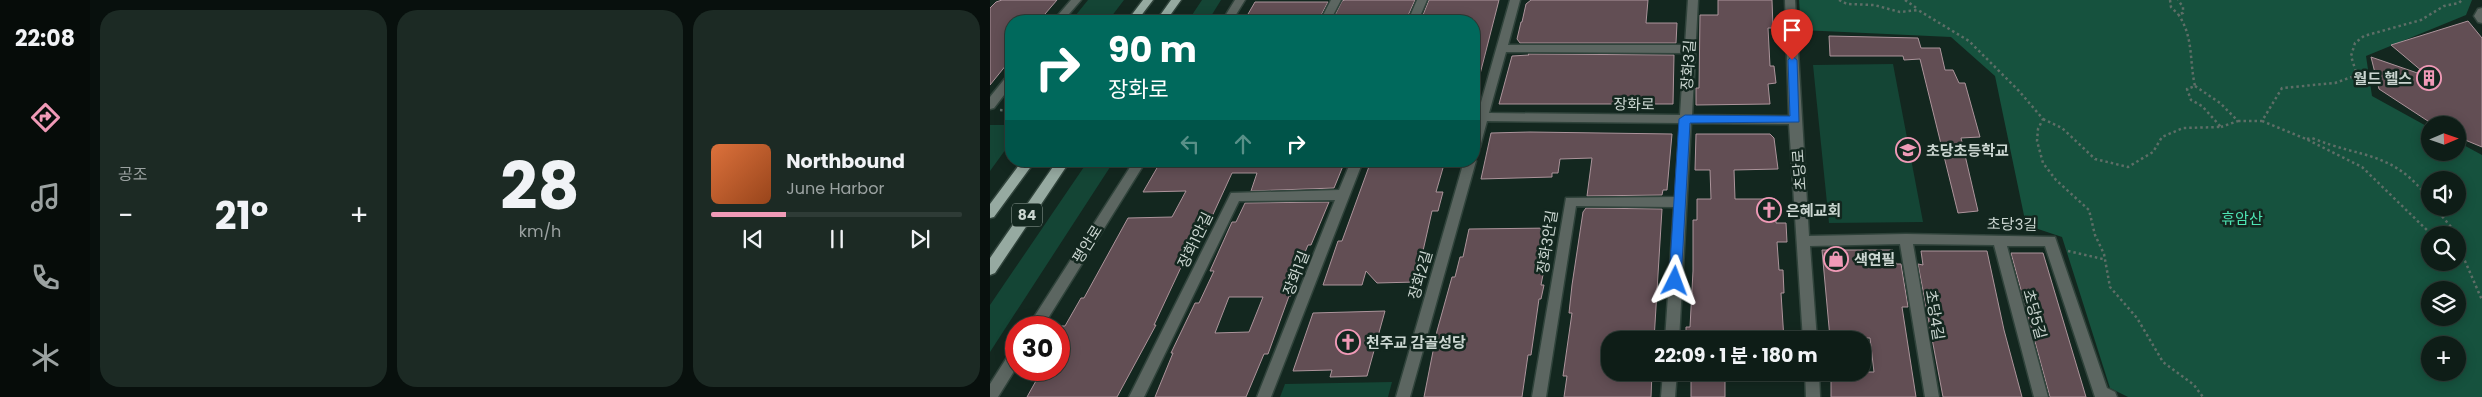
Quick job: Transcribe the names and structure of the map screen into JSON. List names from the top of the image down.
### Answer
{
  "streets": {
    "main road": ["84"],
    "street": [
      "장화3길",
      "장화로",
      "초당로",
      "초당3길",
      "장화1안길",
      "장화3안길",
      "평안로",
      "장화1길",
      "장화2길",
      "초당5길",
      "초당4길"
    ]
  },
  "crossings": [
    ["장화3길", "장화로"],
    ["장화3길", "장화3안길"],
    ["장화로", "초당로"],
    ["초당로", "초당3길"],
    ["초당3길", "초당5길"],
    ["초당3길", "초당4길"],
    ["장화1안길", "장화1길"]
  ],
  "parks": ["휴암산"],
  "places": {
    "building": ["월드 헬스"],
    "school or university": ["초당초등학교"],
    "church": ["은혜교회", "천주교 감골성당"],
    "shop": ["색연필"]
  },
  "north": "right",
  "page": {
    "tabs": "22:08",
    "tile": [
      "공조",
      ["28", "km/h"]
    ],
    "turn": ["90 m", "장화로"],
    "map_buttons": "+",
    "song": ["Northbound", "June Harbor"],
    "heat": ["−", "21°", "+"],
    "limit": "30",
    "trip": "22:09 · 1 분 · 180 m"
  }
}
